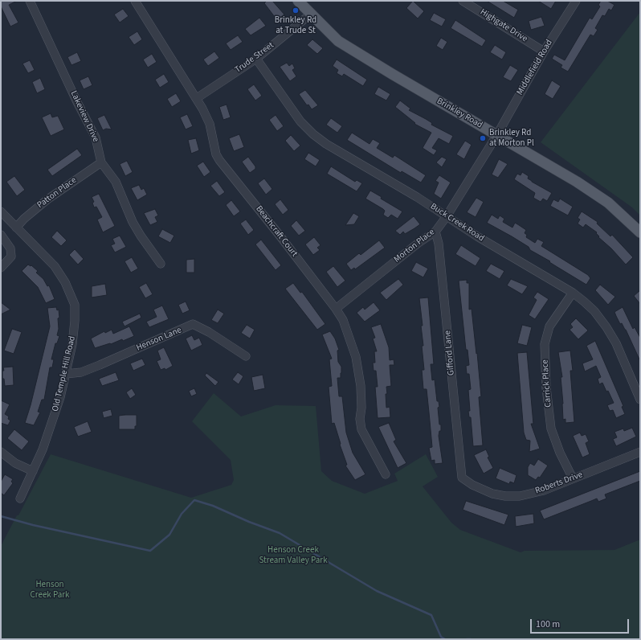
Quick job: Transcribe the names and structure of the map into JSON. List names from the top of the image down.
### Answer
{
  "streets": {
    "main road": ["Brinkley Road"],
    "street": [
      "Highgate Drive",
      "Trude Street",
      "Middlefield Road",
      "Lakeview Drive",
      "Patton Place",
      "Buck Creek Road",
      "Beachcraft Court",
      "Morton Place",
      "Henson Lane",
      "Gifford Lane",
      "Old Temple Hill Road",
      "Carrick Place",
      "Roberts Drive"
    ]
  },
  "crossings": [
    ["Highgate Drive", "Middlefield Road"],
    ["Trude Street", "Brinkley Road"],
    ["Trude Street", "Buck Creek Road"],
    ["Trude Street", "Beachcraft Court"],
    ["Middlefield Road", "Brinkley Road"],
    ["Middlefield Road", "Morton Place"],
    ["Brinkley Road", "Morton Place"],
    ["Lakeview Drive", "Patton Place"],
    ["Patton Place", "Old Temple Hill Road"],
    ["Buck Creek Road", "Morton Place"],
    ["Buck Creek Road", "Carrick Place"],
    ["Beachcraft Court", "Morton Place"],
    ["Morton Place", "Gifford Lane"],
    ["Henson Lane", "Old Temple Hill Road"],
    ["Gifford Lane", "Roberts Drive"],
    ["Carrick Place", "Roberts Drive"]
  ],
  "parks": ["Henson Creek Stream Valley Park", "Henson Creek Park"],
  "places": ["Brinkley Rd at Trude St", "Brinkley Rd at Morton Pl"],
  "scale_bar": "100 m"
}
